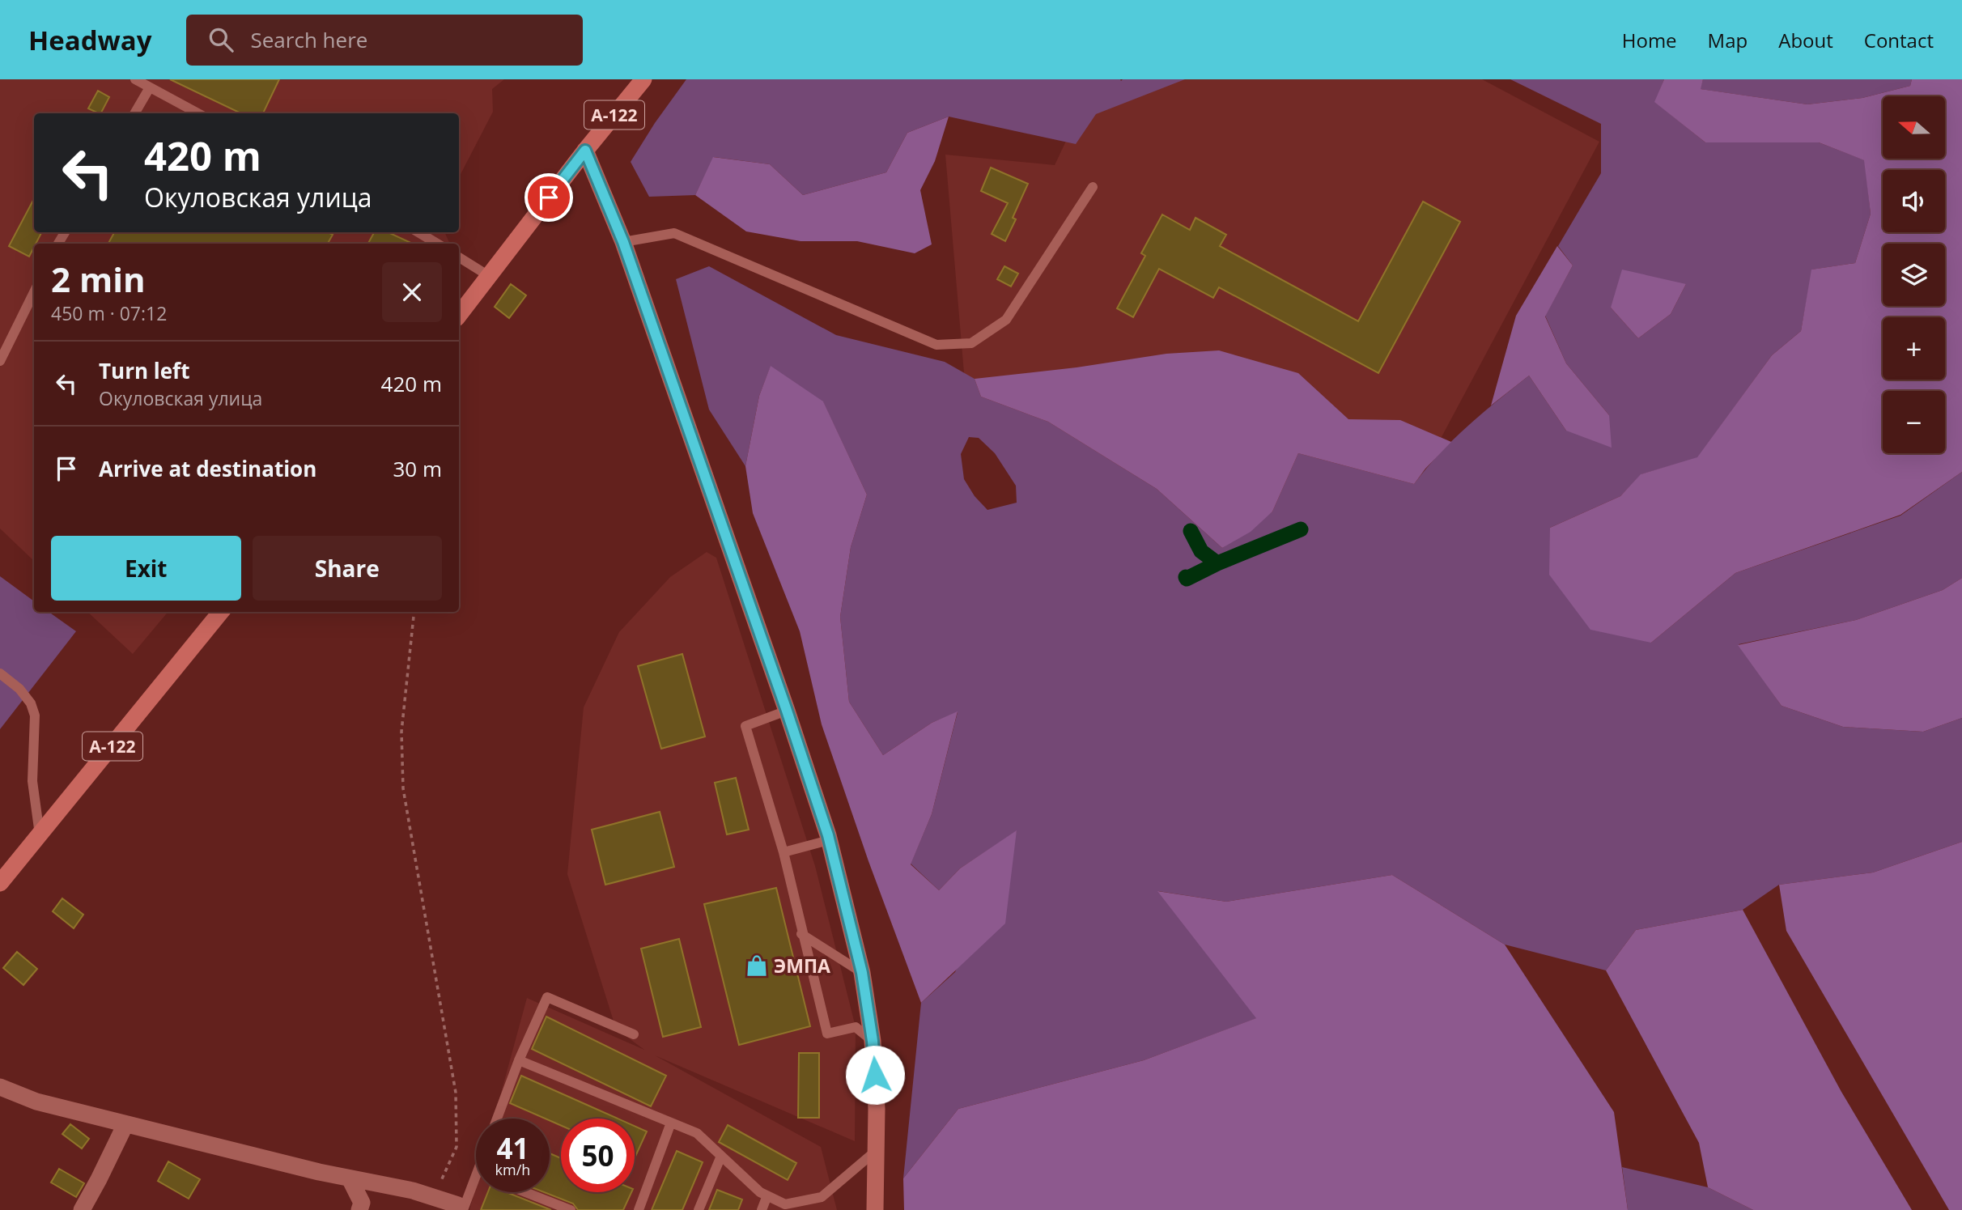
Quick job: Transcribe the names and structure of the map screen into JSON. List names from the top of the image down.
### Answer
{
  "streets": {
    "main road": ["А-122"]
  },
  "places": {
    "shop": ["ЭМПА"]
  },
  "north": "left",
  "page": {
    "header": "Headway",
    "search": "Search here",
    "nav": [
      "Home",
      "Map",
      "About",
      "Contact"
    ],
    "map_buttons": ["+", "−"],
    "turn": ["420 m", "Окуловская улица"],
    "heading": ["2 min", "450 m · 07:12"],
    "list": [
      {
        "name": "Turn left",
        "note": "Окуловская улица",
        "value": "420 m"
      },
      {
        "name": "Arrive at destination",
        "value": "30 m"
      }
    ],
    "buttons": ["Exit", "Share"],
    "speed": "41 km/h",
    "limit": "50"
  }
}
